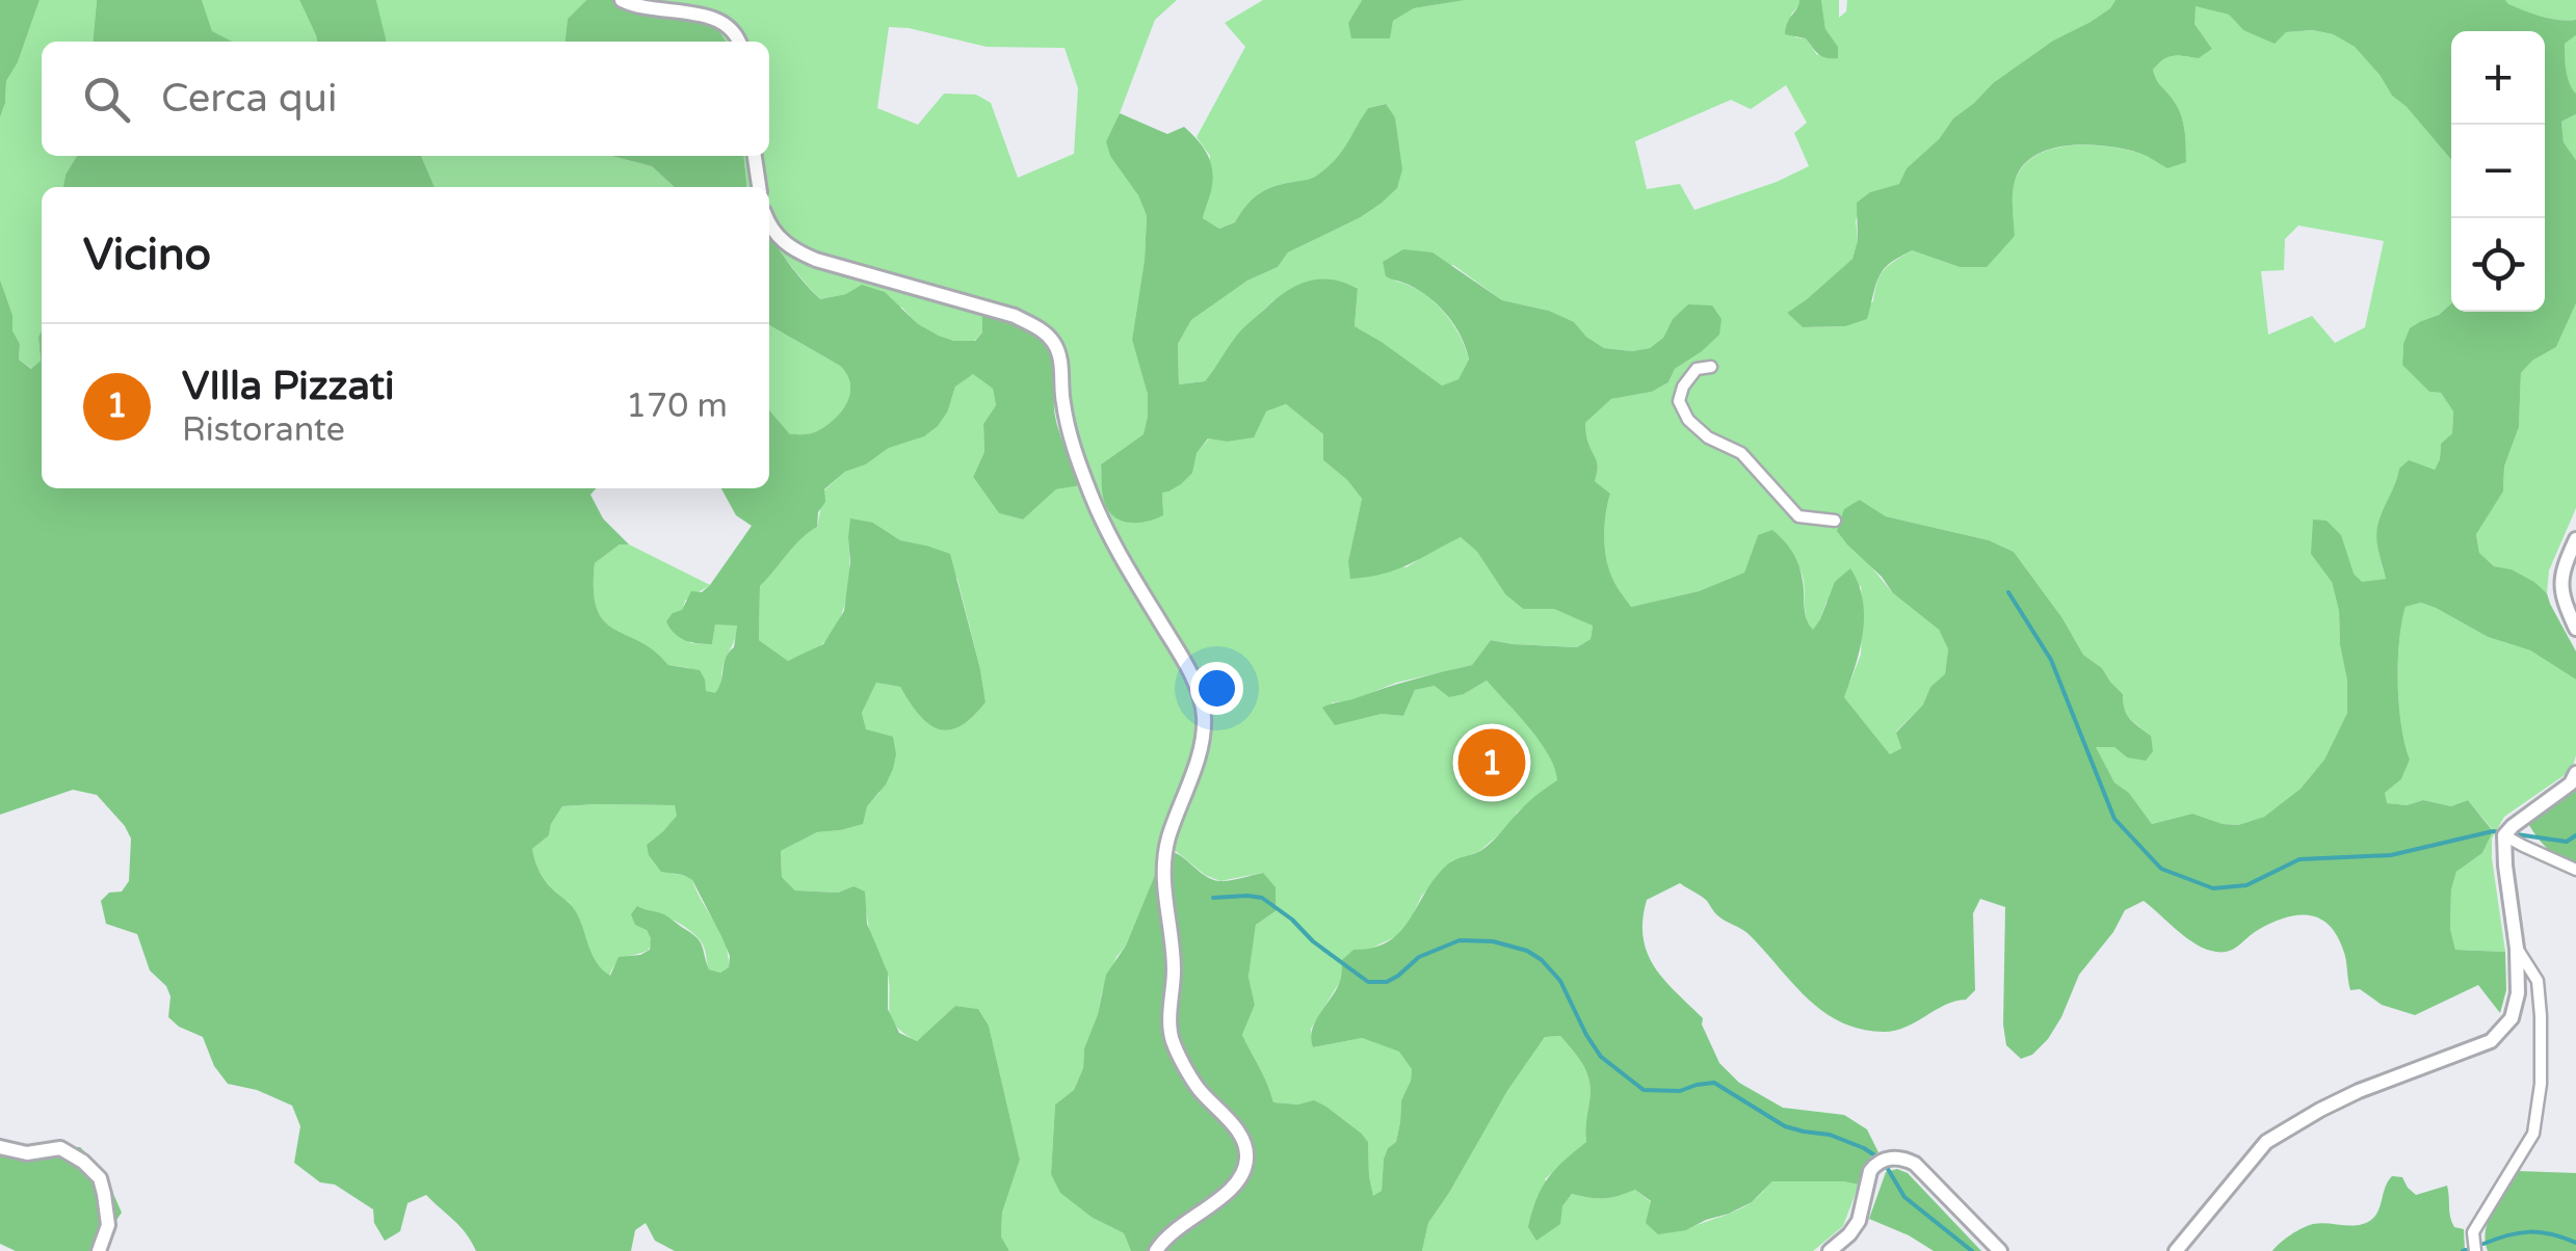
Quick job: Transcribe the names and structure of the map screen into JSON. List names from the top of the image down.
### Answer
{
  "page": {
    "map_buttons": ["+", "−"],
    "search": "Cerca qui",
    "heading": "Vicino",
    "list": [
      {
        "mark": "1",
        "name": "VIlla Pizzati",
        "note": "Ristorante",
        "value": "170 m"
      }
    ],
    "pins": "1"
  }
}
